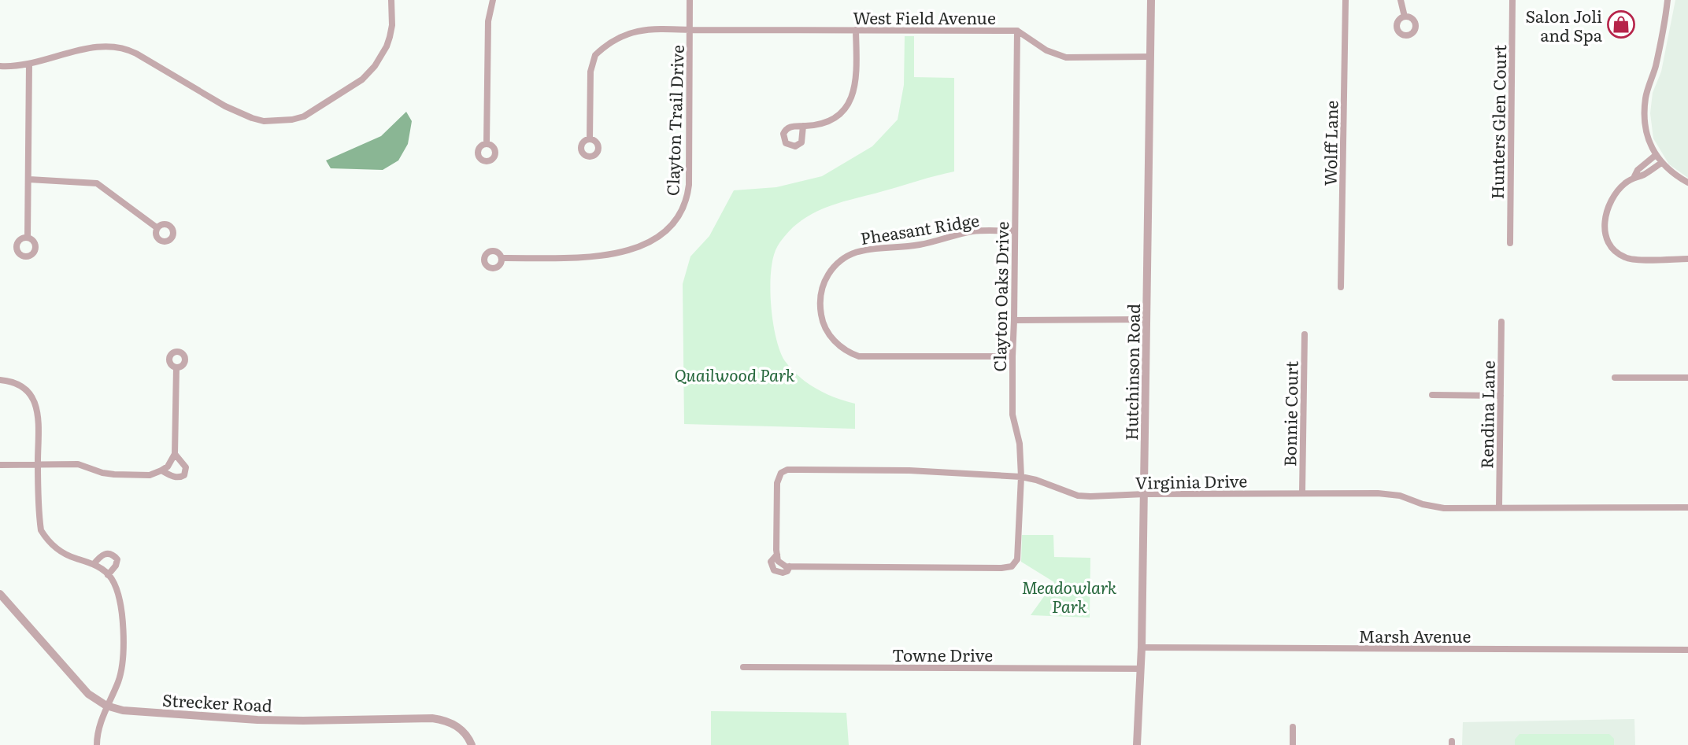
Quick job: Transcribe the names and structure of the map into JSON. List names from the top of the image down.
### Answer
{
  "streets": {
    "street": [
      "West Field Avenue",
      "Clayton Trail Drive",
      "Hunters Glen Court",
      "Wolff Lane",
      "Pheasant Ridge",
      "Clayton Oaks Drive",
      "Hutchinson Road",
      "Bonnie Court",
      "Rendina Lane",
      "Virginia Drive",
      "Marsh Avenue",
      "Towne Drive",
      "Strecker Road"
    ]
  },
  "crossings": [
    ["West Field Avenue", "Clayton Trail Drive"],
    ["West Field Avenue", "Clayton Oaks Drive"],
    ["West Field Avenue", "Hutchinson Road"],
    ["Pheasant Ridge", "Clayton Oaks Drive"],
    ["Clayton Oaks Drive", "Virginia Drive"],
    ["Hutchinson Road", "Virginia Drive"],
    ["Hutchinson Road", "Marsh Avenue"],
    ["Hutchinson Road", "Towne Drive"],
    ["Bonnie Court", "Virginia Drive"],
    ["Rendina Lane", "Virginia Drive"]
  ],
  "parks": ["Quailwood Park", "Meadowlark Park"],
  "places": {
    "shop": ["Salon Joli and Spa"]
  }
}
